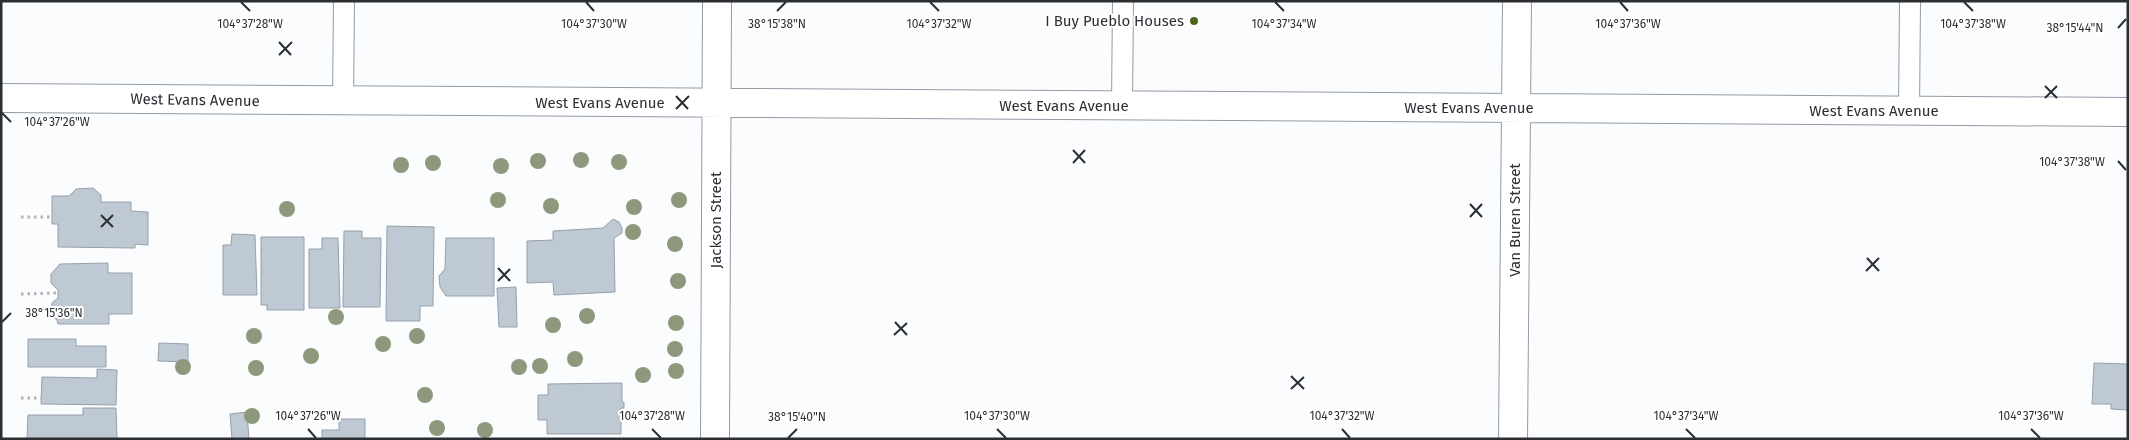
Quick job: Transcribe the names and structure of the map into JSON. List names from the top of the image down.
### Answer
{
  "streets": {
    "street": ["West Evans Avenue", "Jackson Street", "Van Buren Street"]
  },
  "crossings": [
    ["West Evans Avenue", "Jackson Street"],
    ["West Evans Avenue", "Van Buren Street"]
  ],
  "places": ["I Buy Pueblo Houses"],
  "coordinates": [
    "38°15'38\"N",
    "104°37'28\"W",
    "104°37'30\"W",
    "104°37'32\"W",
    "104°37'34\"W",
    "104°37'36\"W",
    "104°37'38\"W",
    "38°15'44\"N",
    "104°37'26\"W",
    "38°15'36\"N",
    "38°15'40\"N"
  ]
}
